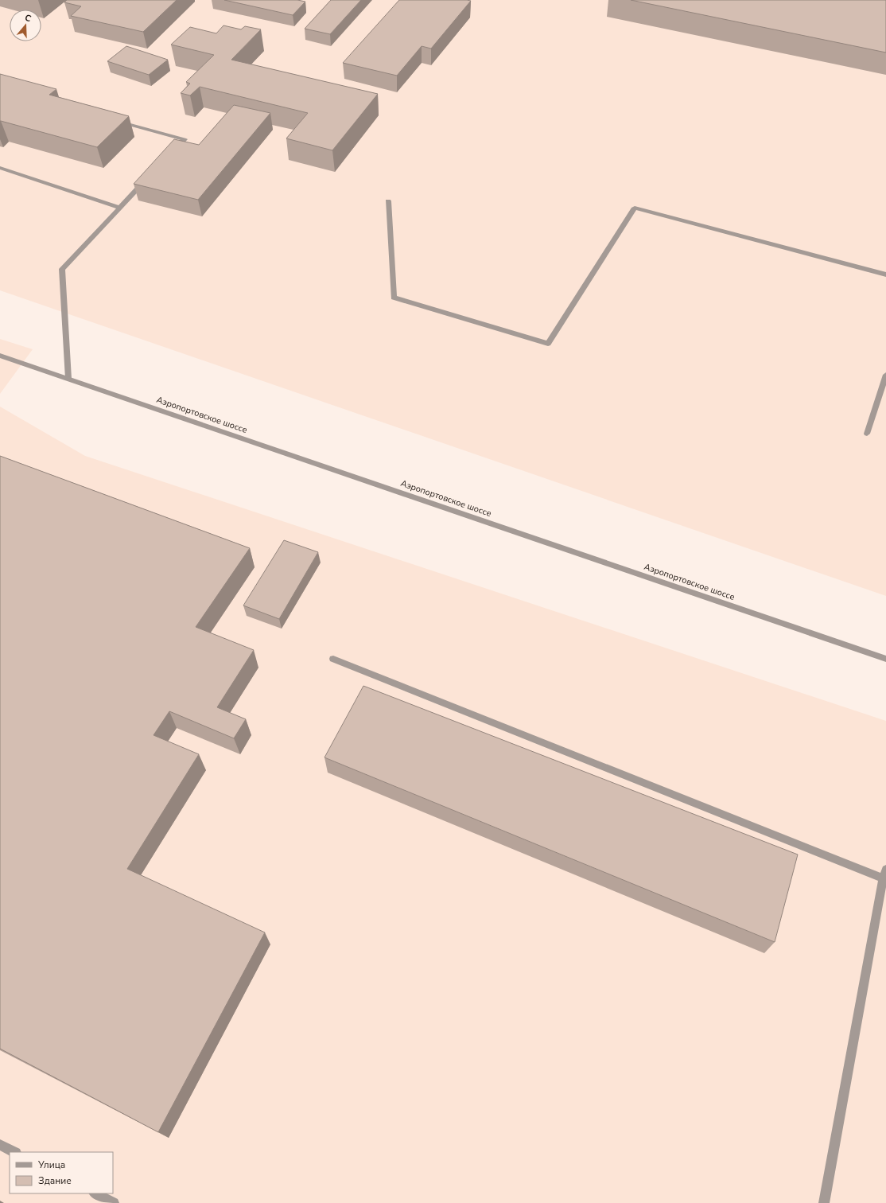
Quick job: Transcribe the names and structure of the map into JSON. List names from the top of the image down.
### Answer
{
  "streets": {
    "street": ["Аэропортовское шоссе"]
  },
  "legend": ["Улица", "Здание"],
  "north": "top"
}
